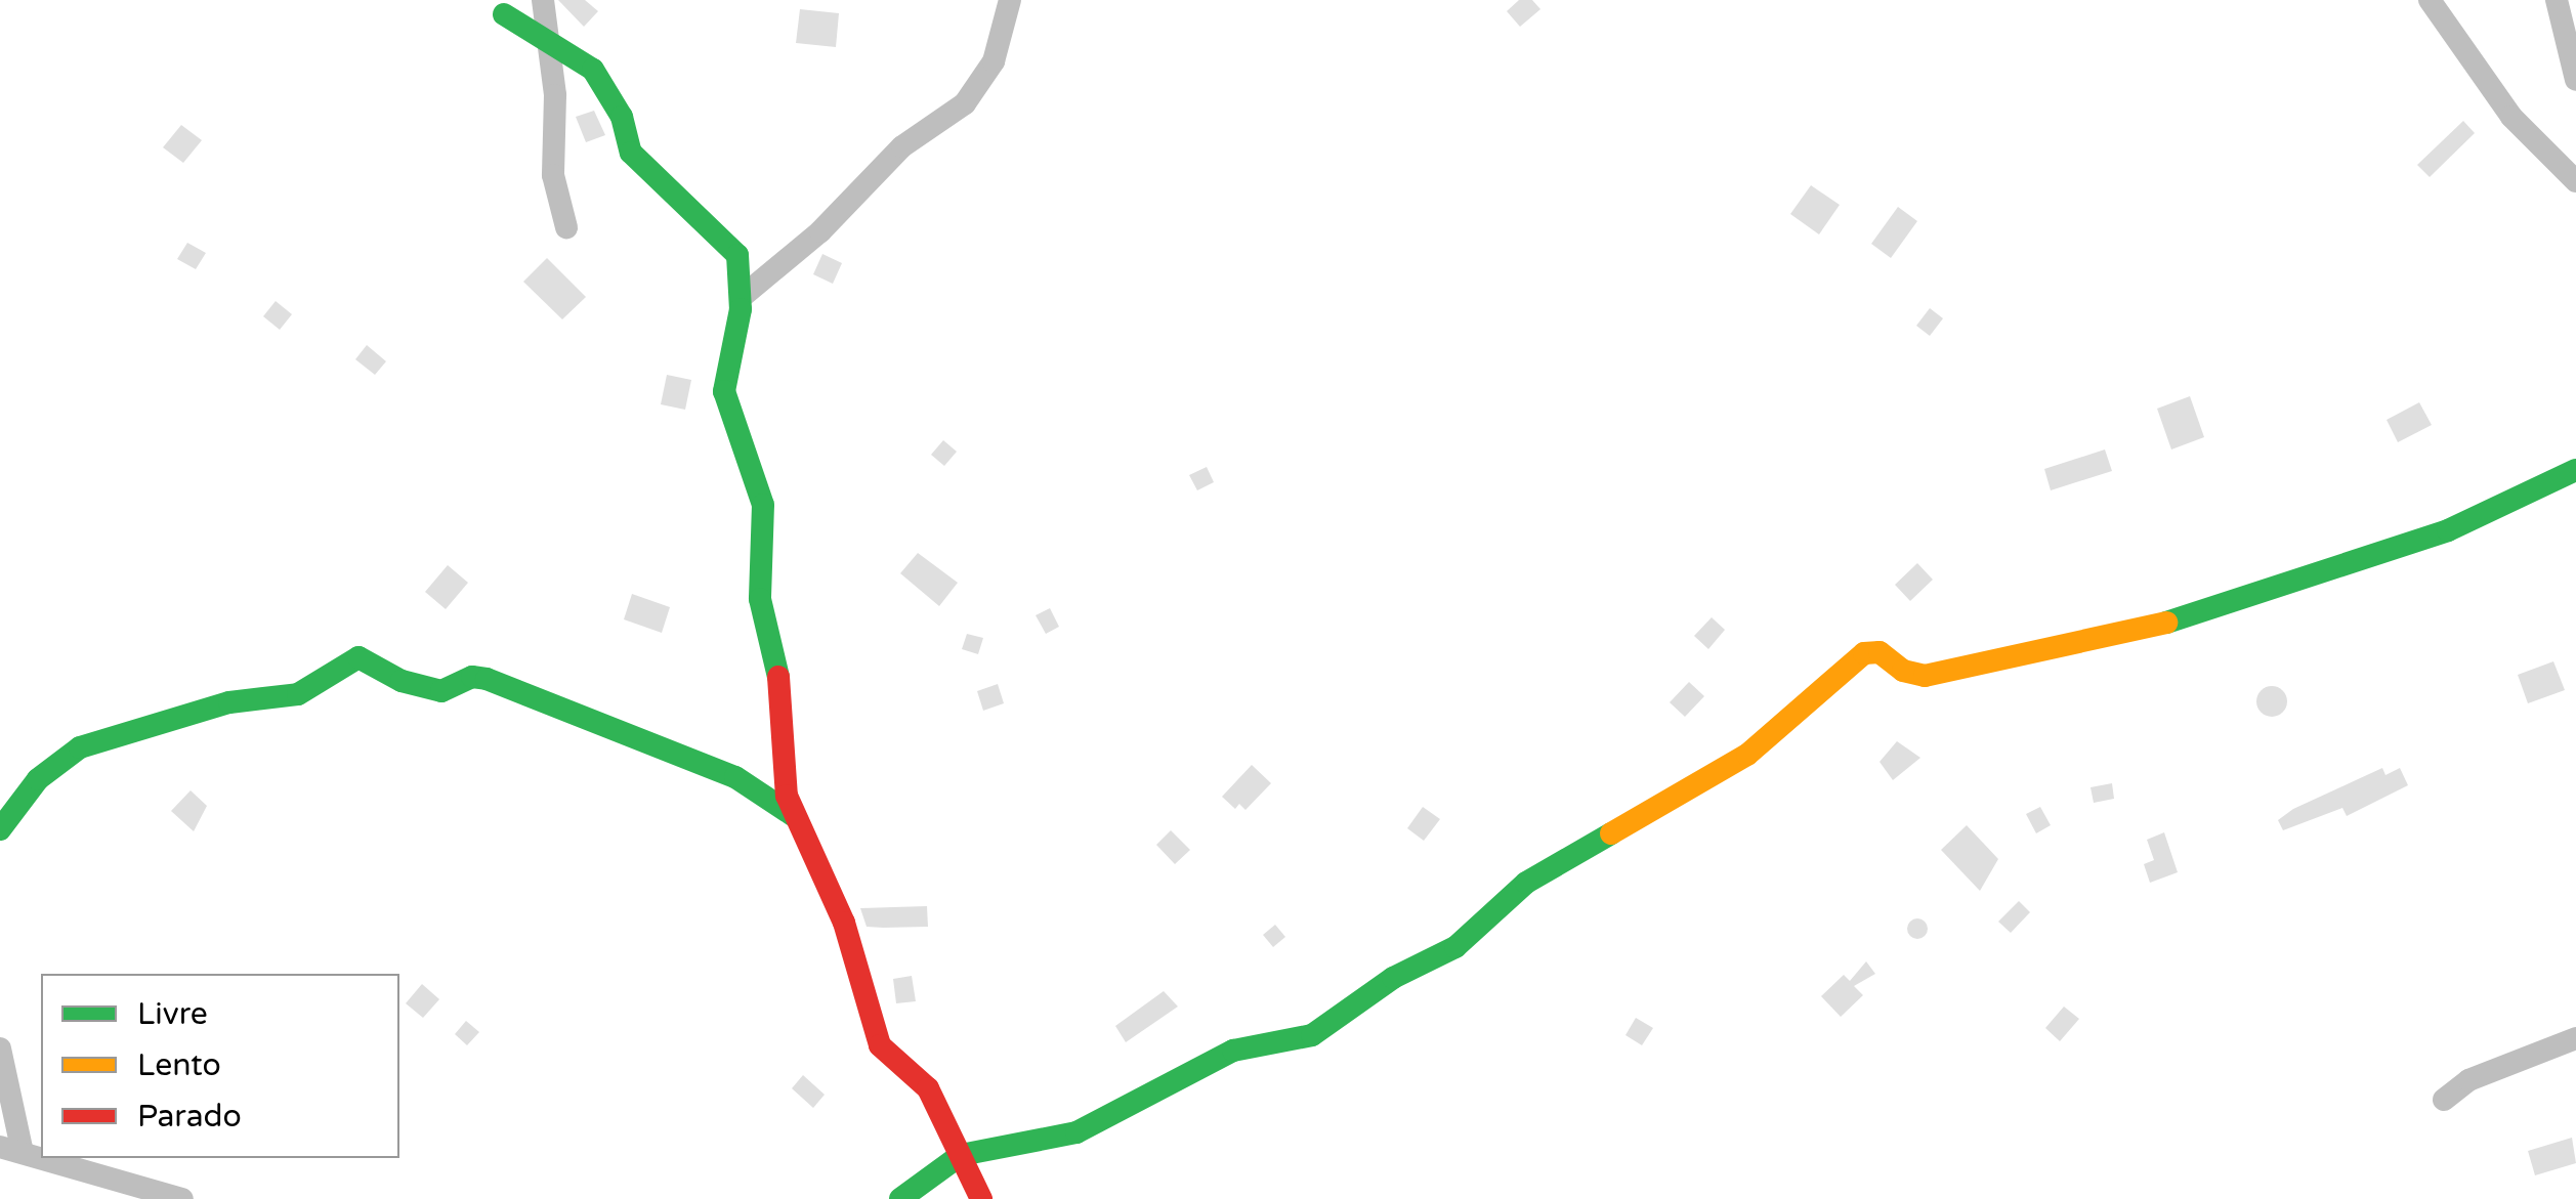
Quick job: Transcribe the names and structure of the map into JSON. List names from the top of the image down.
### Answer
{
  "legend": ["Livre", "Lento", "Parado"]
}
